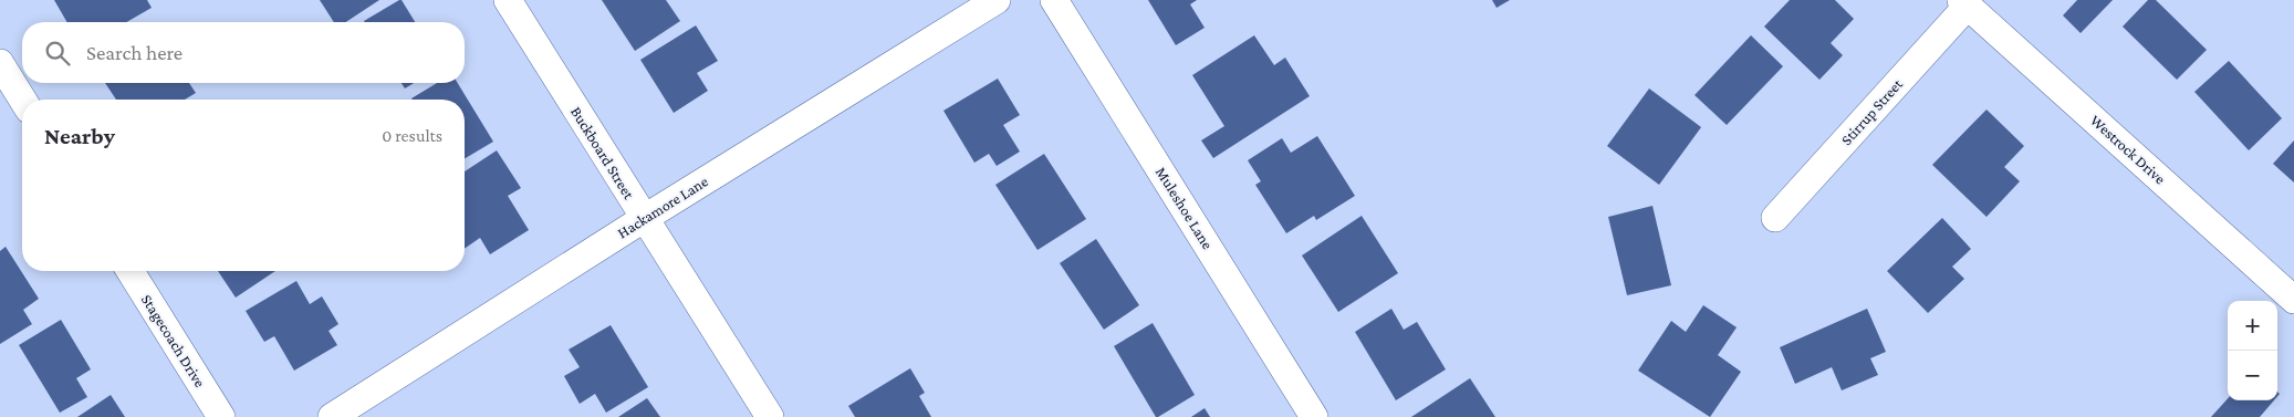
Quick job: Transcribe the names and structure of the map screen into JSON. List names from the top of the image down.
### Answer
{
  "streets": {
    "street": [
      "Stirrup Street",
      "Westrock Drive",
      "Buckboard Street",
      "Hackamore Lane",
      "Muleshoe Lane",
      "Stagecoach Drive"
    ]
  },
  "crossings": [
    ["Stirrup Street", "Westrock Drive"],
    ["Buckboard Street", "Hackamore Lane"]
  ],
  "page": {
    "search": "Search here",
    "heading": ["Nearby", "0 results"],
    "map_buttons": ["+", "−"]
  }
}
